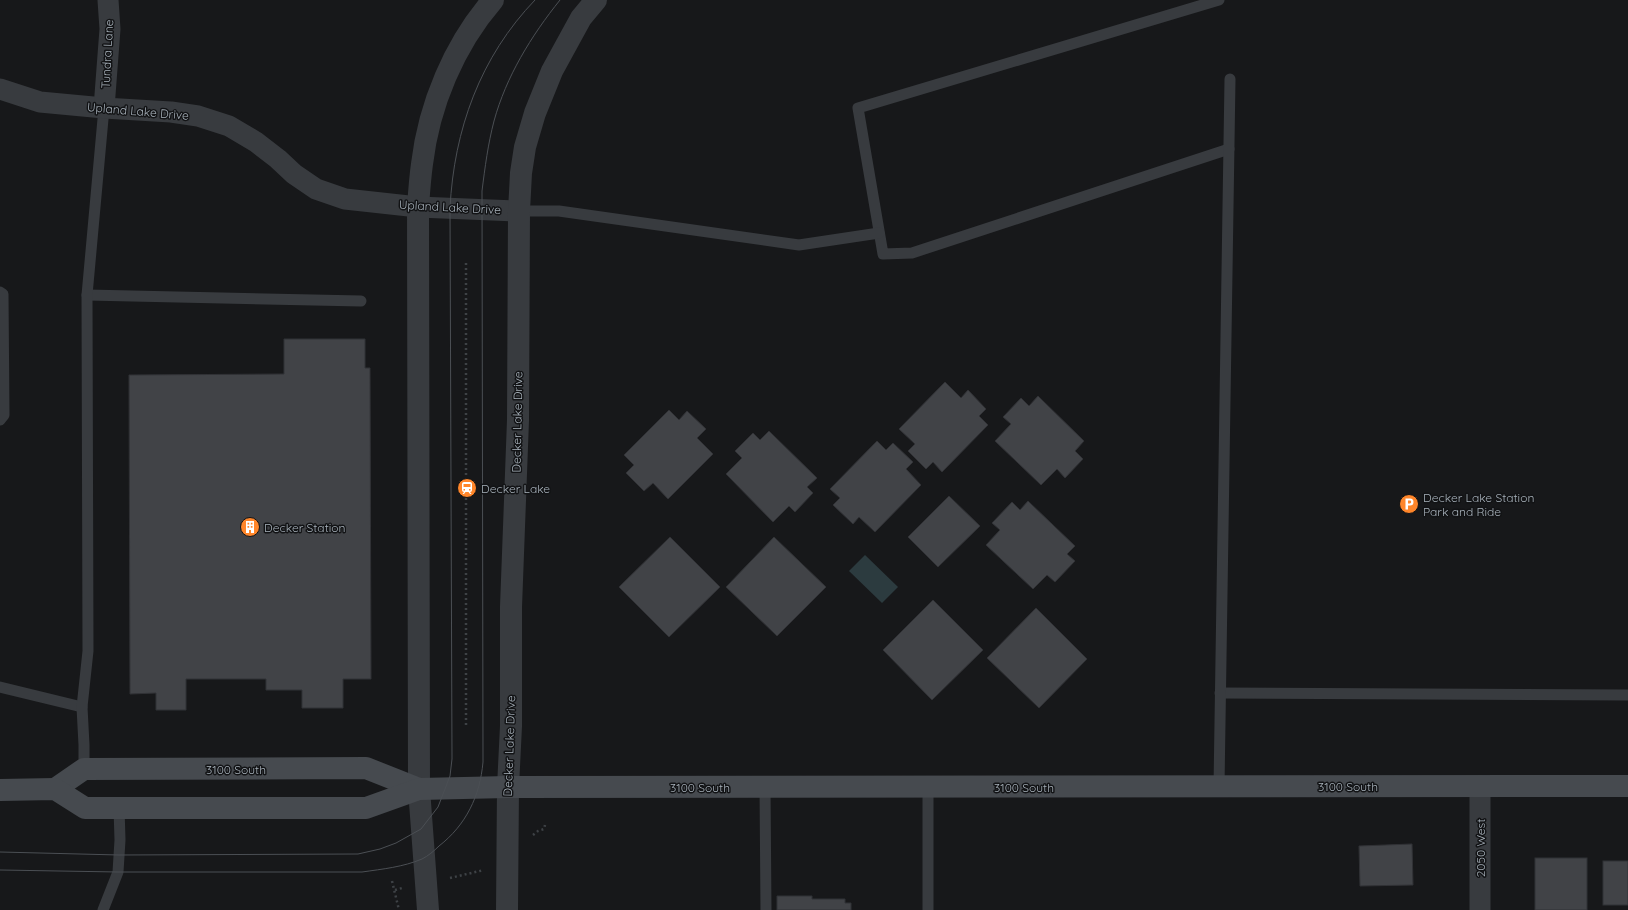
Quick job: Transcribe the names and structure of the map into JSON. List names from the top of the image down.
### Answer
{
  "streets": {
    "main road": ["3100 South"],
    "street": [
      "Tundra Lane",
      "Upland Lake Drive",
      "Decker Lake Drive",
      "2050 West"
    ]
  },
  "crossings": [
    ["Tundra Lane", "Upland Lake Drive"],
    ["Upland Lake Drive", "Decker Lake Drive"],
    ["Decker Lake Drive", "3100 South"],
    ["3100 South", "2050 West"]
  ],
  "places": {
    "station": ["Decker Lake"],
    "parking": ["Decker Lake Station Park and Ride"],
    "building": ["Decker Station"]
  }
}
